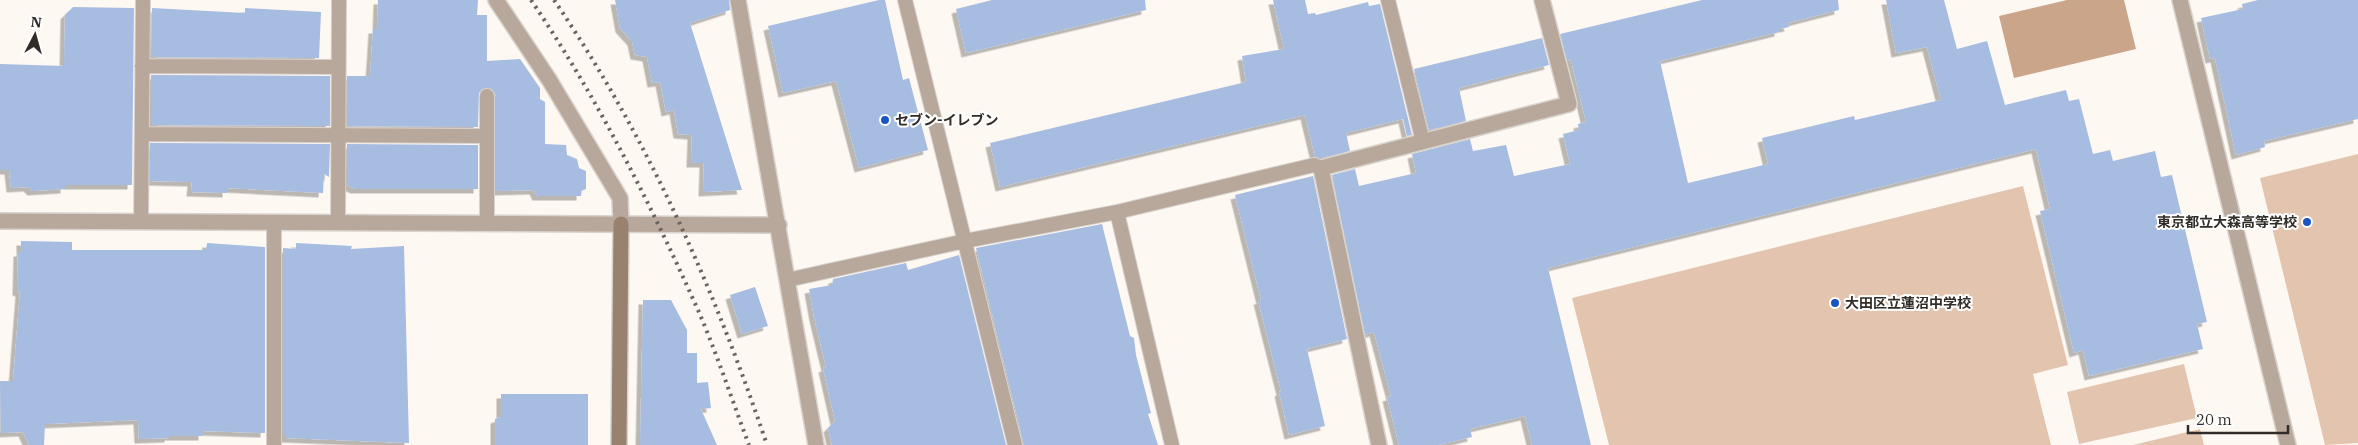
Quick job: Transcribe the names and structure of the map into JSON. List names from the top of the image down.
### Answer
{
  "places": ["セブン-イレブン", "東京都立大森高等学校", "大田区立蓮沼中学校"],
  "scale_bar": "20 m",
  "north": "top"
}
